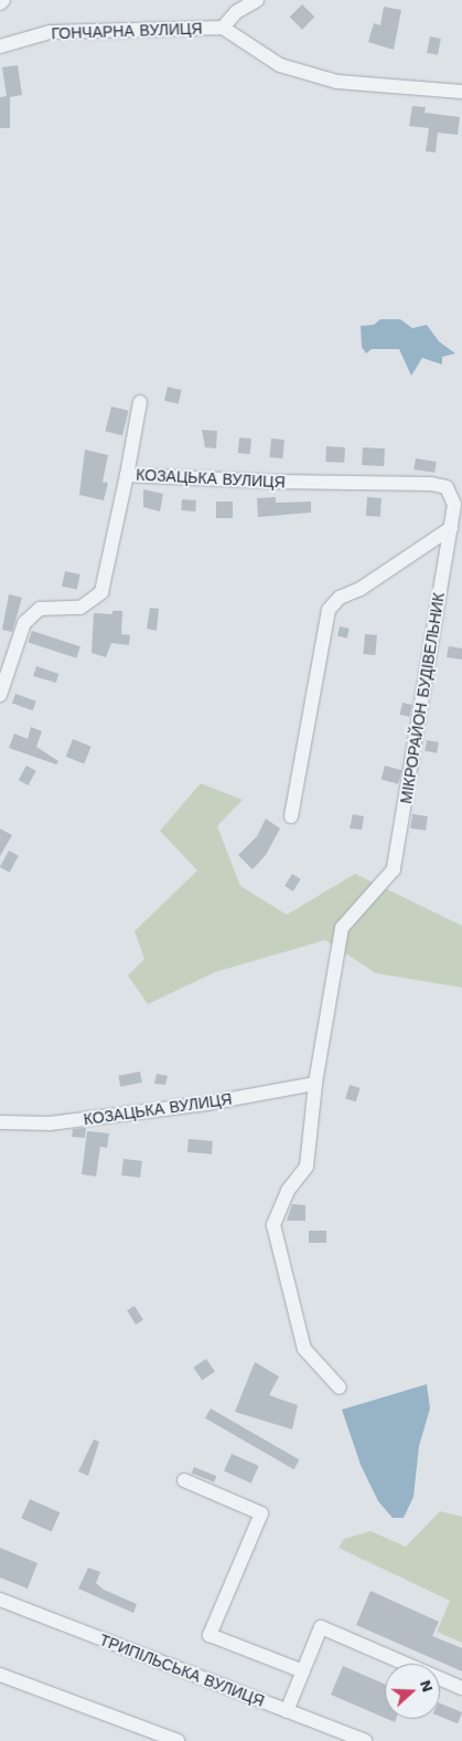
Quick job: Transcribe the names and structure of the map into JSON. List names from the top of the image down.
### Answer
{
  "streets": {
    "street": [
      "ГОНЧАРНА ВУЛИЦЯ",
      "КОЗАЦЬКА ВУЛИЦЯ",
      "МІКРОРАЙОН БУДІВЕЛЬНИК",
      "ТРИПІЛЬСЬКА ВУЛИЦЯ"
    ]
  },
  "crossings": [
    ["КОЗАЦЬКА ВУЛИЦЯ", "МІКРОРАЙОН БУДІВЕЛЬНИК"]
  ],
  "north": "right"
}
